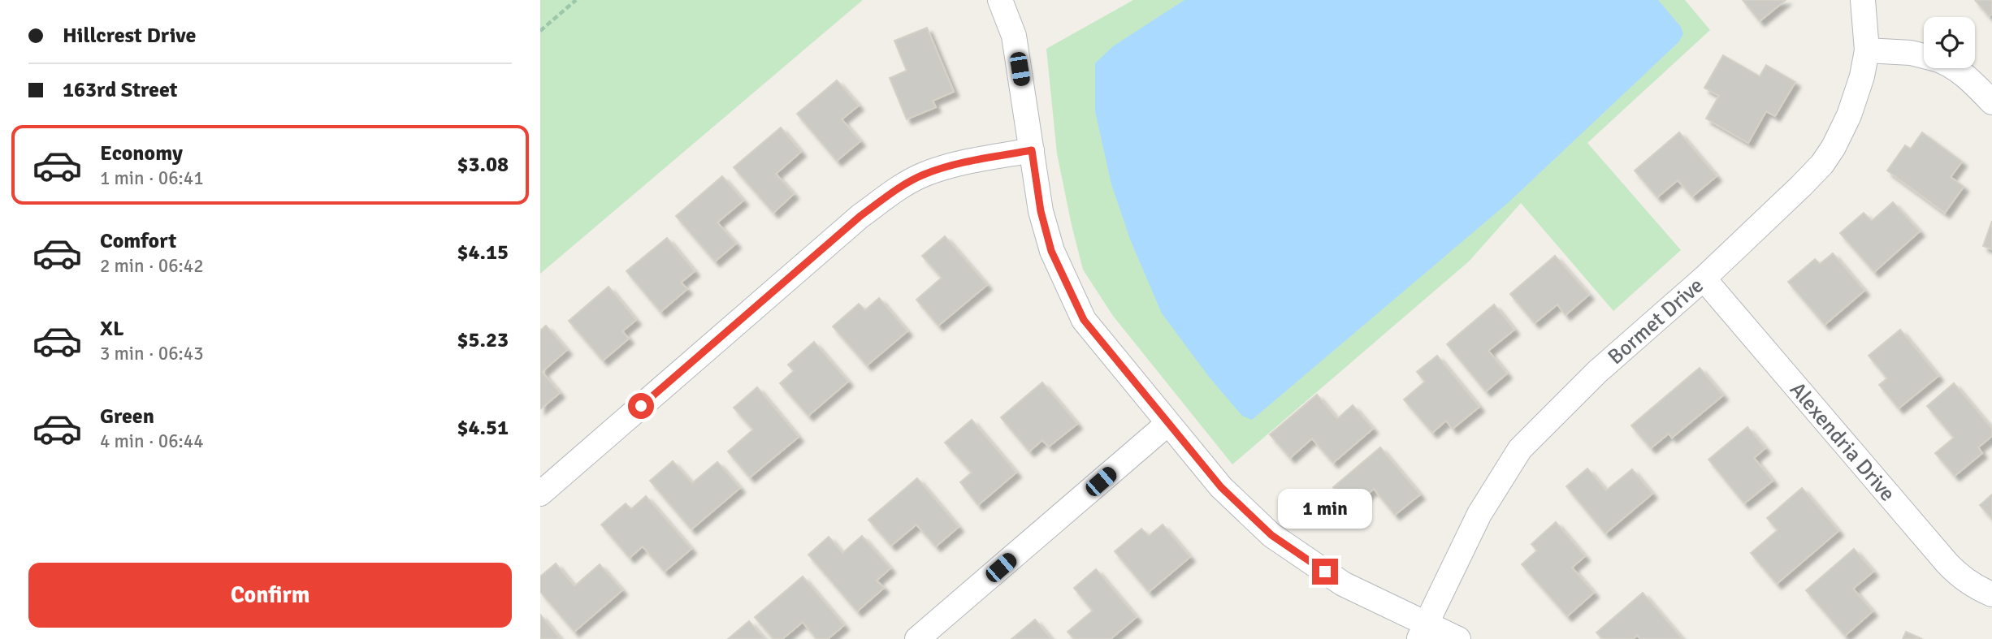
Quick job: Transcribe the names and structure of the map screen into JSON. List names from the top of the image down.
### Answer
{
  "streets": {
    "street": ["Bormet Drive", "Alexendria Drive"]
  },
  "crossings": [
    ["Bormet Drive", "Alexendria Drive"]
  ],
  "page": {
    "banner": ["Hillcrest Drive", "163rd Street"],
    "list": [
      {
        "name": "Economy",
        "note": "1 min · 06:41",
        "value": "$3.08"
      },
      {
        "name": "Comfort",
        "note": "2 min · 06:42",
        "value": "$4.15"
      },
      {
        "name": "XL",
        "note": "3 min · 06:43",
        "value": "$5.23"
      },
      {
        "name": "Green",
        "note": "4 min · 06:44",
        "value": "$4.51"
      }
    ],
    "bubble": "1 min",
    "buttons": "Confirm"
  }
}
